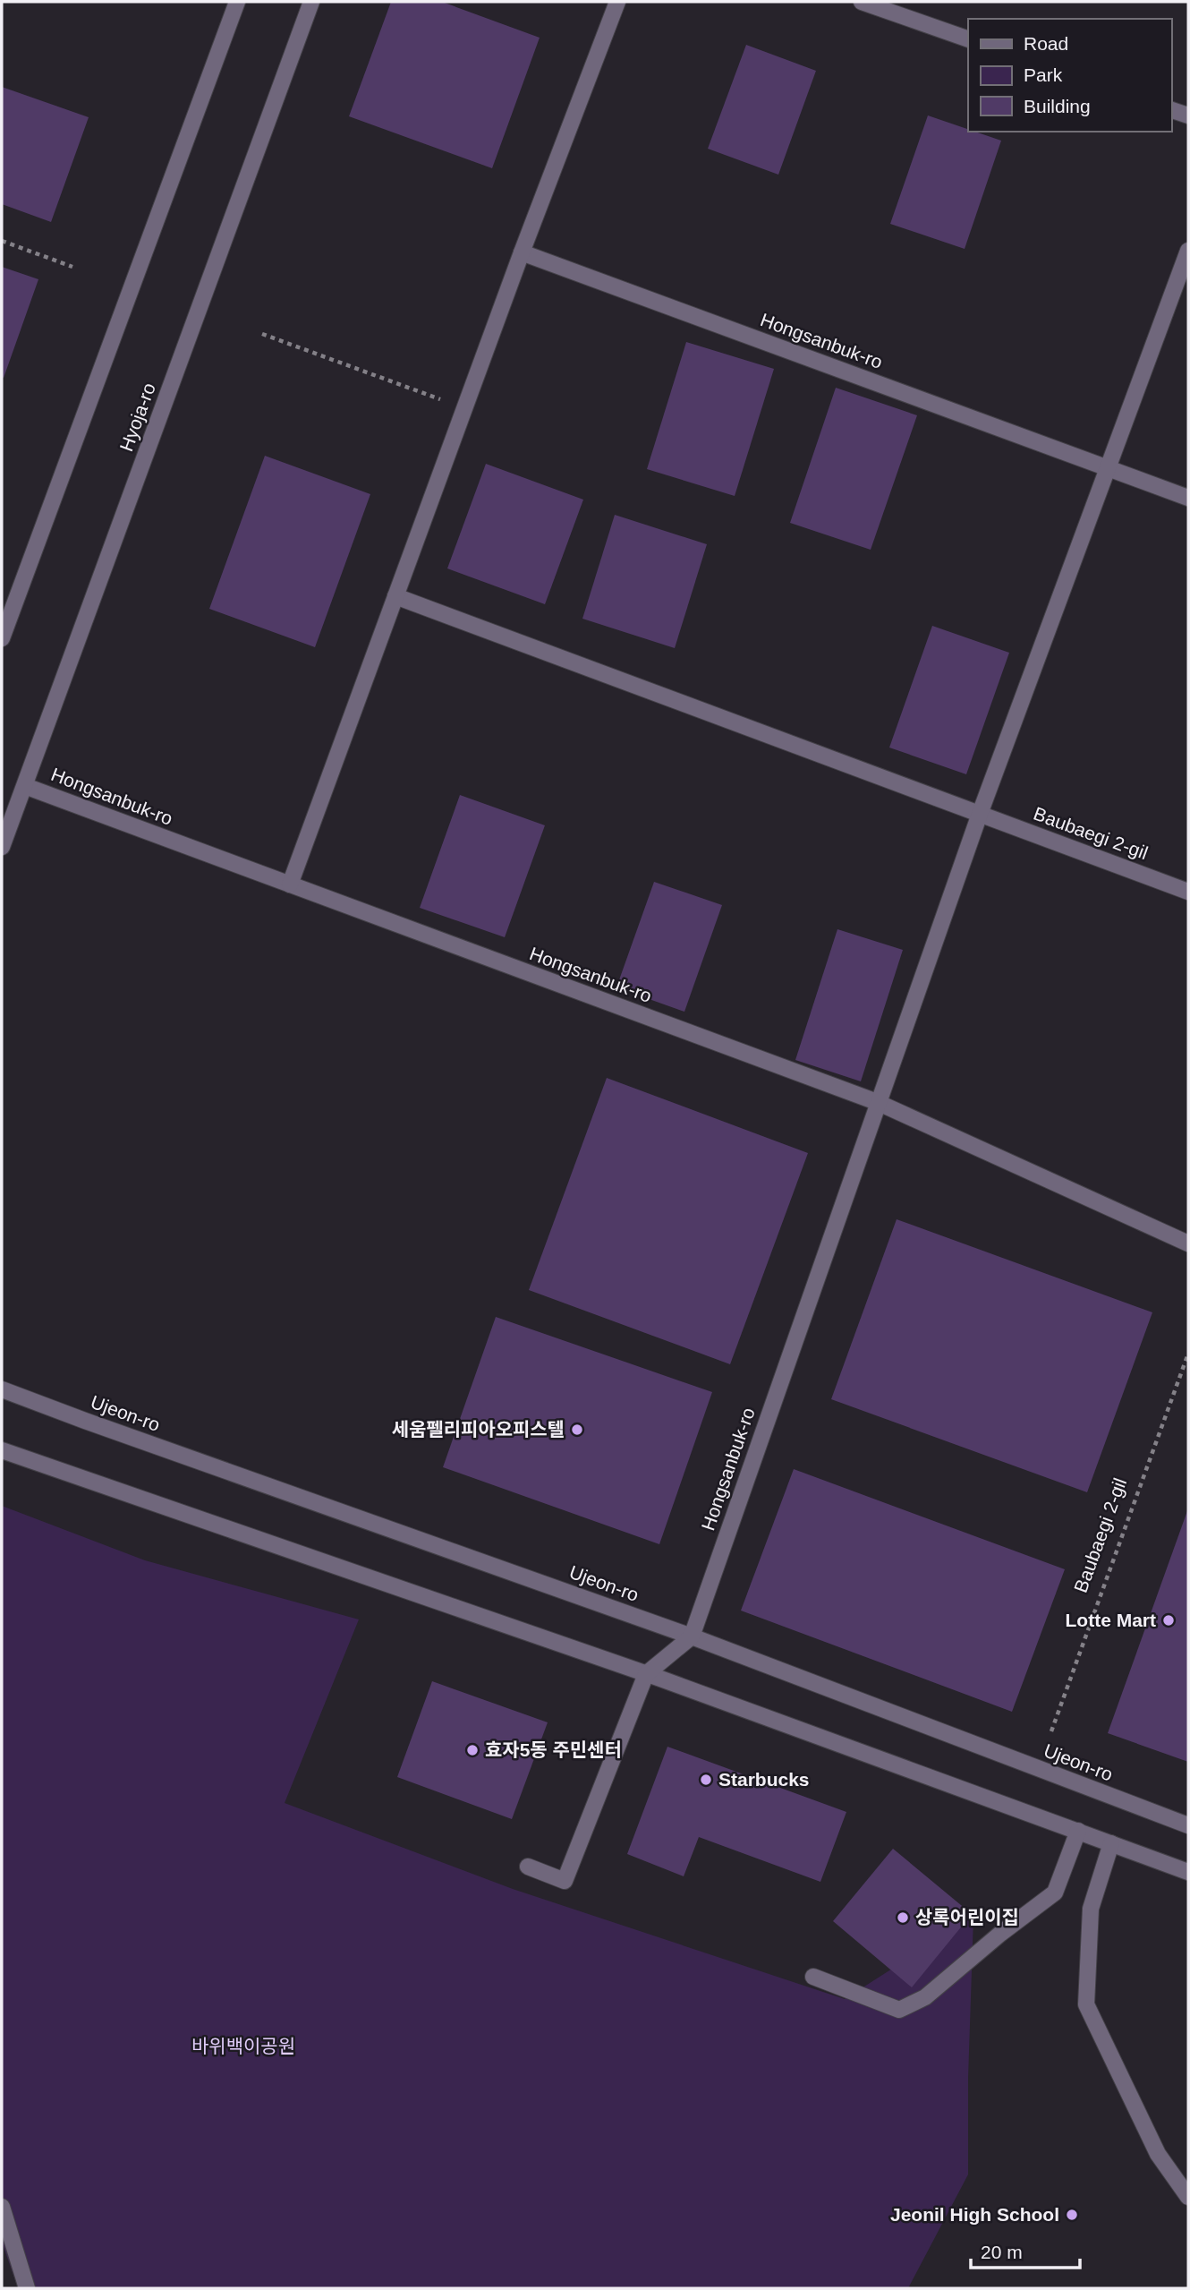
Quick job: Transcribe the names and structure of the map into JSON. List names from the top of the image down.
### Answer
{
  "streets": {
    "street": [
      "Hongsanbuk-ro",
      "Hyoja-ro",
      "Baubaegi 2-gil",
      "Ujeon-ro"
    ]
  },
  "crossings": [
    ["Hongsanbuk-ro", "Hyoja-ro"],
    ["Hongsanbuk-ro", "Baubaegi 2-gil"],
    ["Hongsanbuk-ro", "Ujeon-ro"]
  ],
  "parks": ["바위백이공원"],
  "places": [
    "세움펠리피아오피스텔",
    "Lotte Mart",
    "효자5동 주민센터",
    "Starbucks",
    "상록어린이집",
    "Jeonil High School"
  ],
  "legend": ["Road", "Park", "Building"],
  "scale_bar": "20 m"
}
